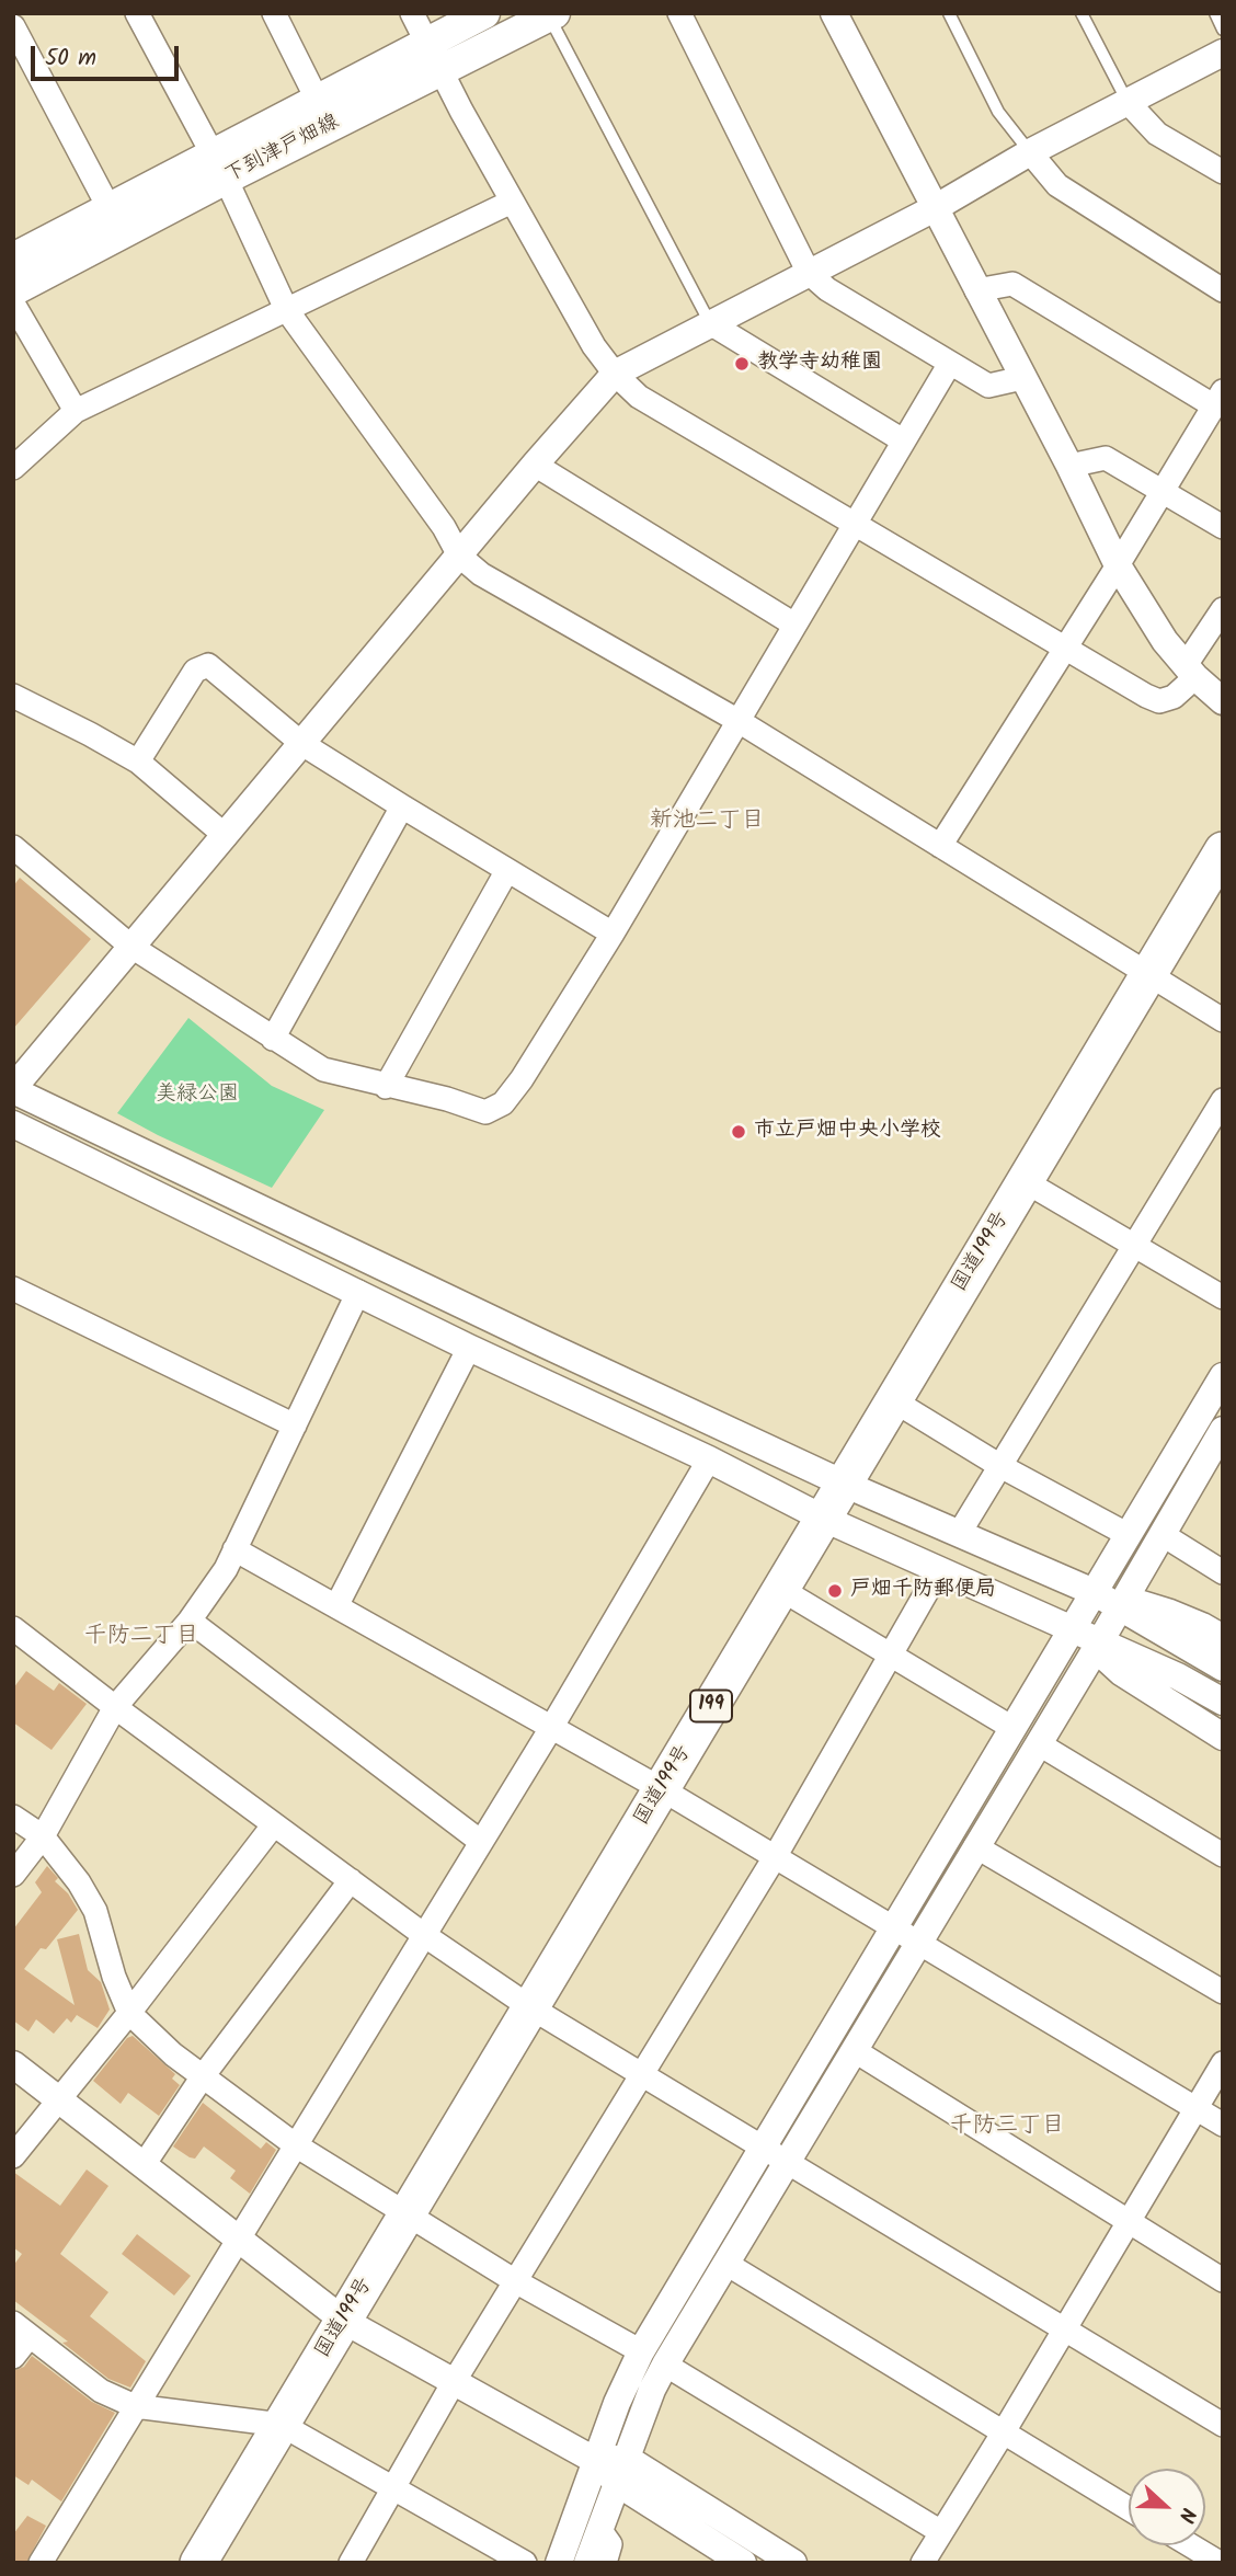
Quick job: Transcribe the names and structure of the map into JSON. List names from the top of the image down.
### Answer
{
  "streets": {
    "highway": ["国道199号", "199"],
    "main road": ["下到津戸畑線"]
  },
  "districts": ["新池二丁目", "千防二丁目", "千防三丁目"],
  "parks": ["美緑公園"],
  "places": ["教学寺幼稚園", "市立戸畑中央小学校", "戸畑千防郵便局"],
  "scale_bar": "50 m",
  "north": "right"
}
